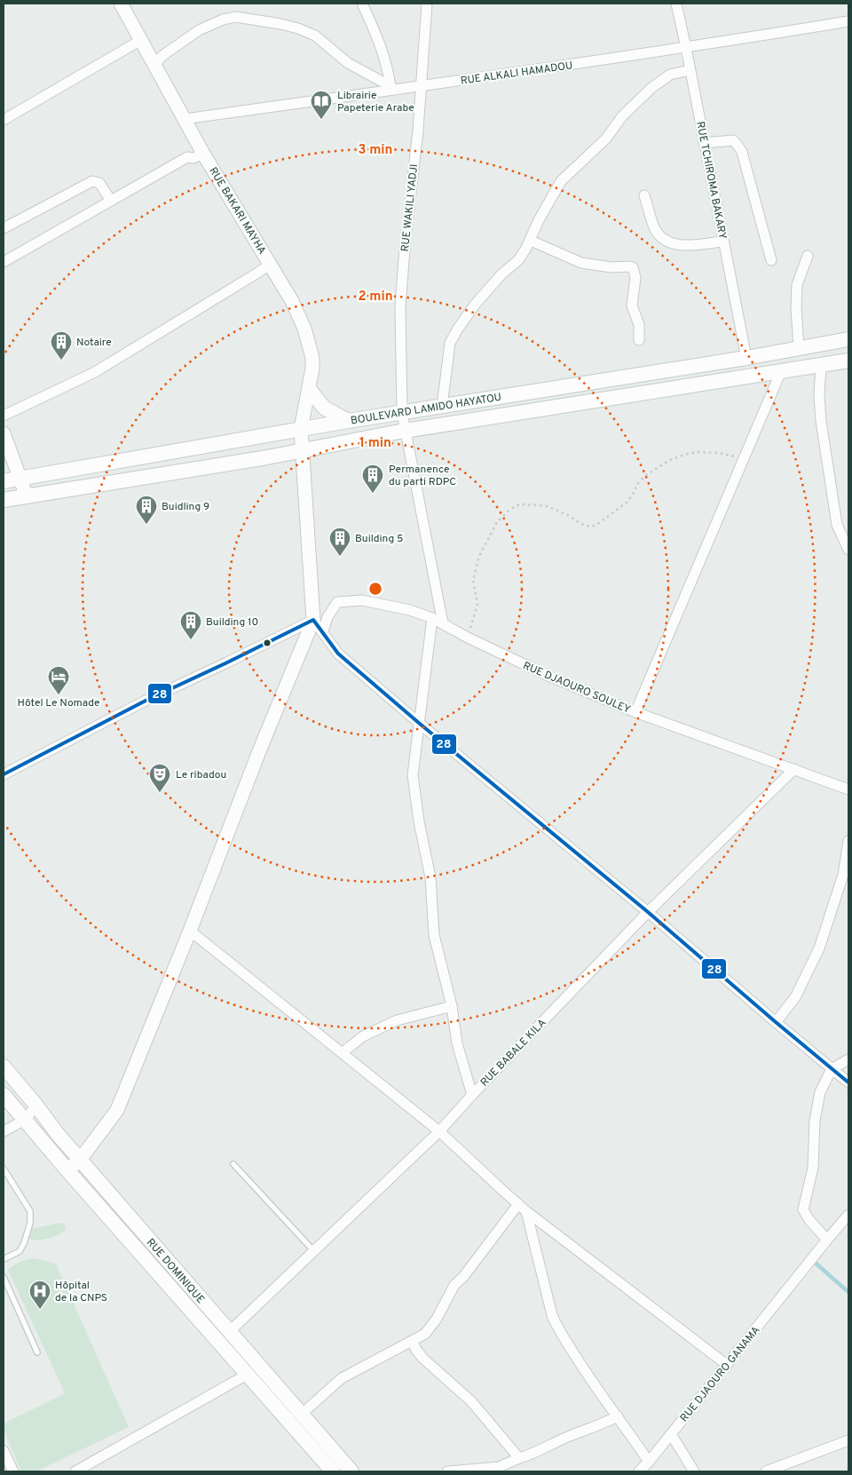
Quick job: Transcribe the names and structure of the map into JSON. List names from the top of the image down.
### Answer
{
  "streets": {
    "main road": ["BOULEVARD LAMIDO HAYATOU", "RUE DOMINIQUE"],
    "street": [
      "RUE ALKALI HAMADOU",
      "RUE TCHIROMA BAKARY",
      "RUE WAKILI YADJI",
      "RUE BAKARI MAYHA",
      "RUE DJAOURO SOULEY",
      "RUE BABALE KILA",
      "RUE DJAOURO GANAMA"
    ]
  },
  "crossings": [
    ["RUE ALKALI HAMADOU", "RUE TCHIROMA BAKARY"],
    ["RUE ALKALI HAMADOU", "RUE WAKILI YADJI"],
    ["RUE ALKALI HAMADOU", "RUE BAKARI MAYHA"],
    ["RUE TCHIROMA BAKARY", "BOULEVARD LAMIDO HAYATOU"],
    ["RUE WAKILI YADJI", "BOULEVARD LAMIDO HAYATOU"],
    ["RUE WAKILI YADJI", "RUE DJAOURO SOULEY"],
    ["RUE BAKARI MAYHA", "BOULEVARD LAMIDO HAYATOU"],
    ["RUE DJAOURO SOULEY", "RUE BABALE KILA"],
    ["RUE BABALE KILA", "RUE DOMINIQUE"]
  ],
  "places": {
    "library": ["Librairie Papeterie Arabe"],
    "building": [
      "Notaire",
      "Permanence du parti RDPC",
      "Buidling 9",
      "Building 5",
      "Building 10"
    ],
    "hotel": ["Hôtel Le Nomade"],
    "theatre": ["Le ribadou"],
    "hospital": ["Hôpital de la CNPS"]
  },
  "lines": ["transit line 28"],
  "rings": ["3 min", "2 min", "1 min"]
}
